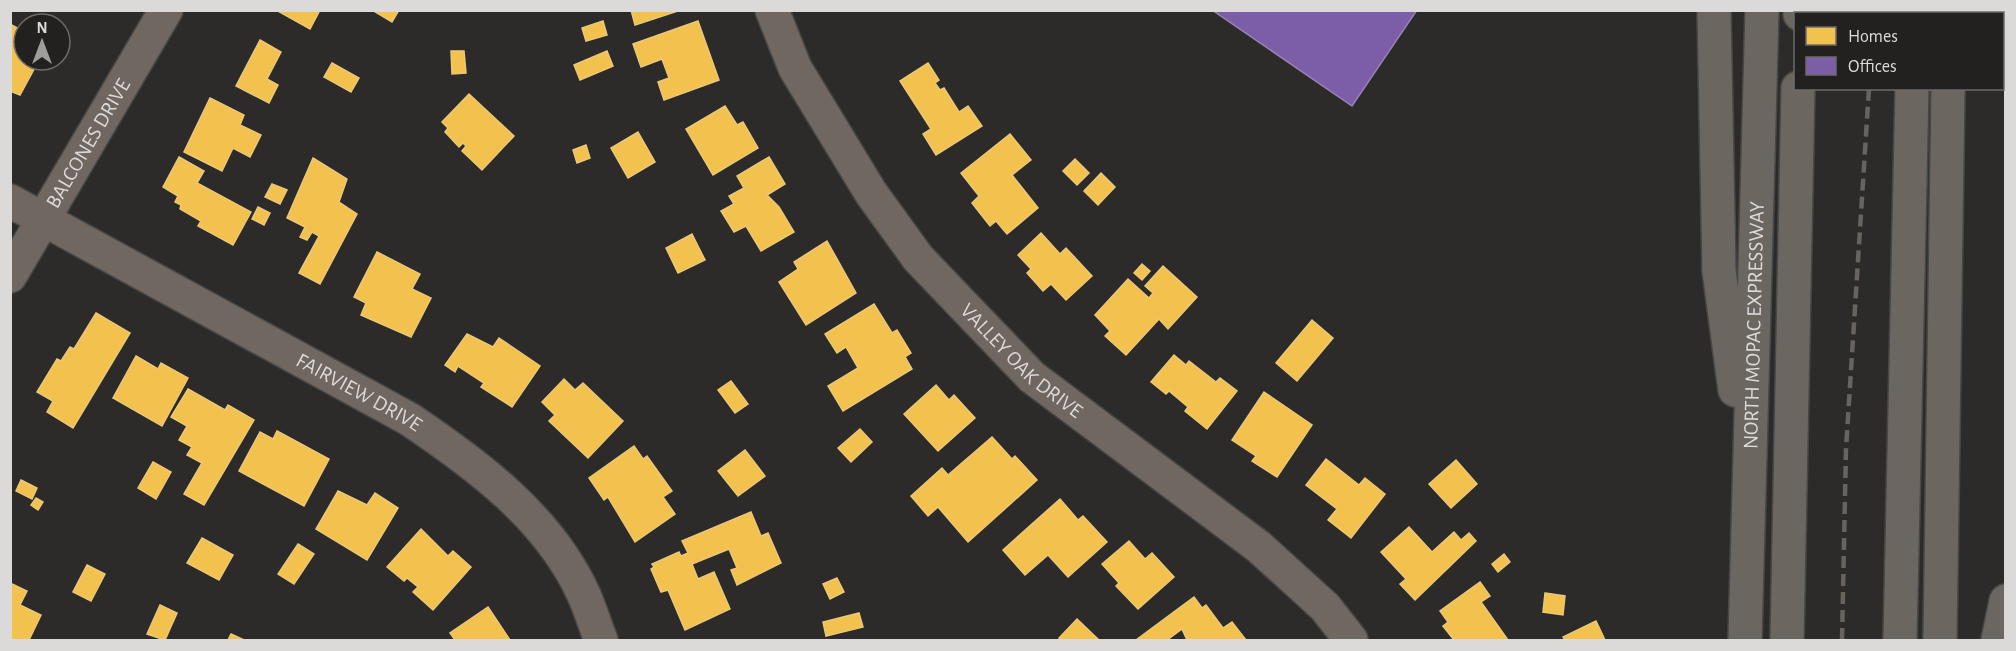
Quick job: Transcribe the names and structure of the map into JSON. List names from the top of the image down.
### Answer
{
  "streets": {
    "highway": ["NORTH MOPAC EXPRESSWAY"],
    "street": ["BALCONES DRIVE", "VALLEY OAK DRIVE", "FAIRVIEW DRIVE"]
  },
  "crossings": [
    ["BALCONES DRIVE", "FAIRVIEW DRIVE"]
  ],
  "legend": ["Homes", "Offices"],
  "north": "top"
}
